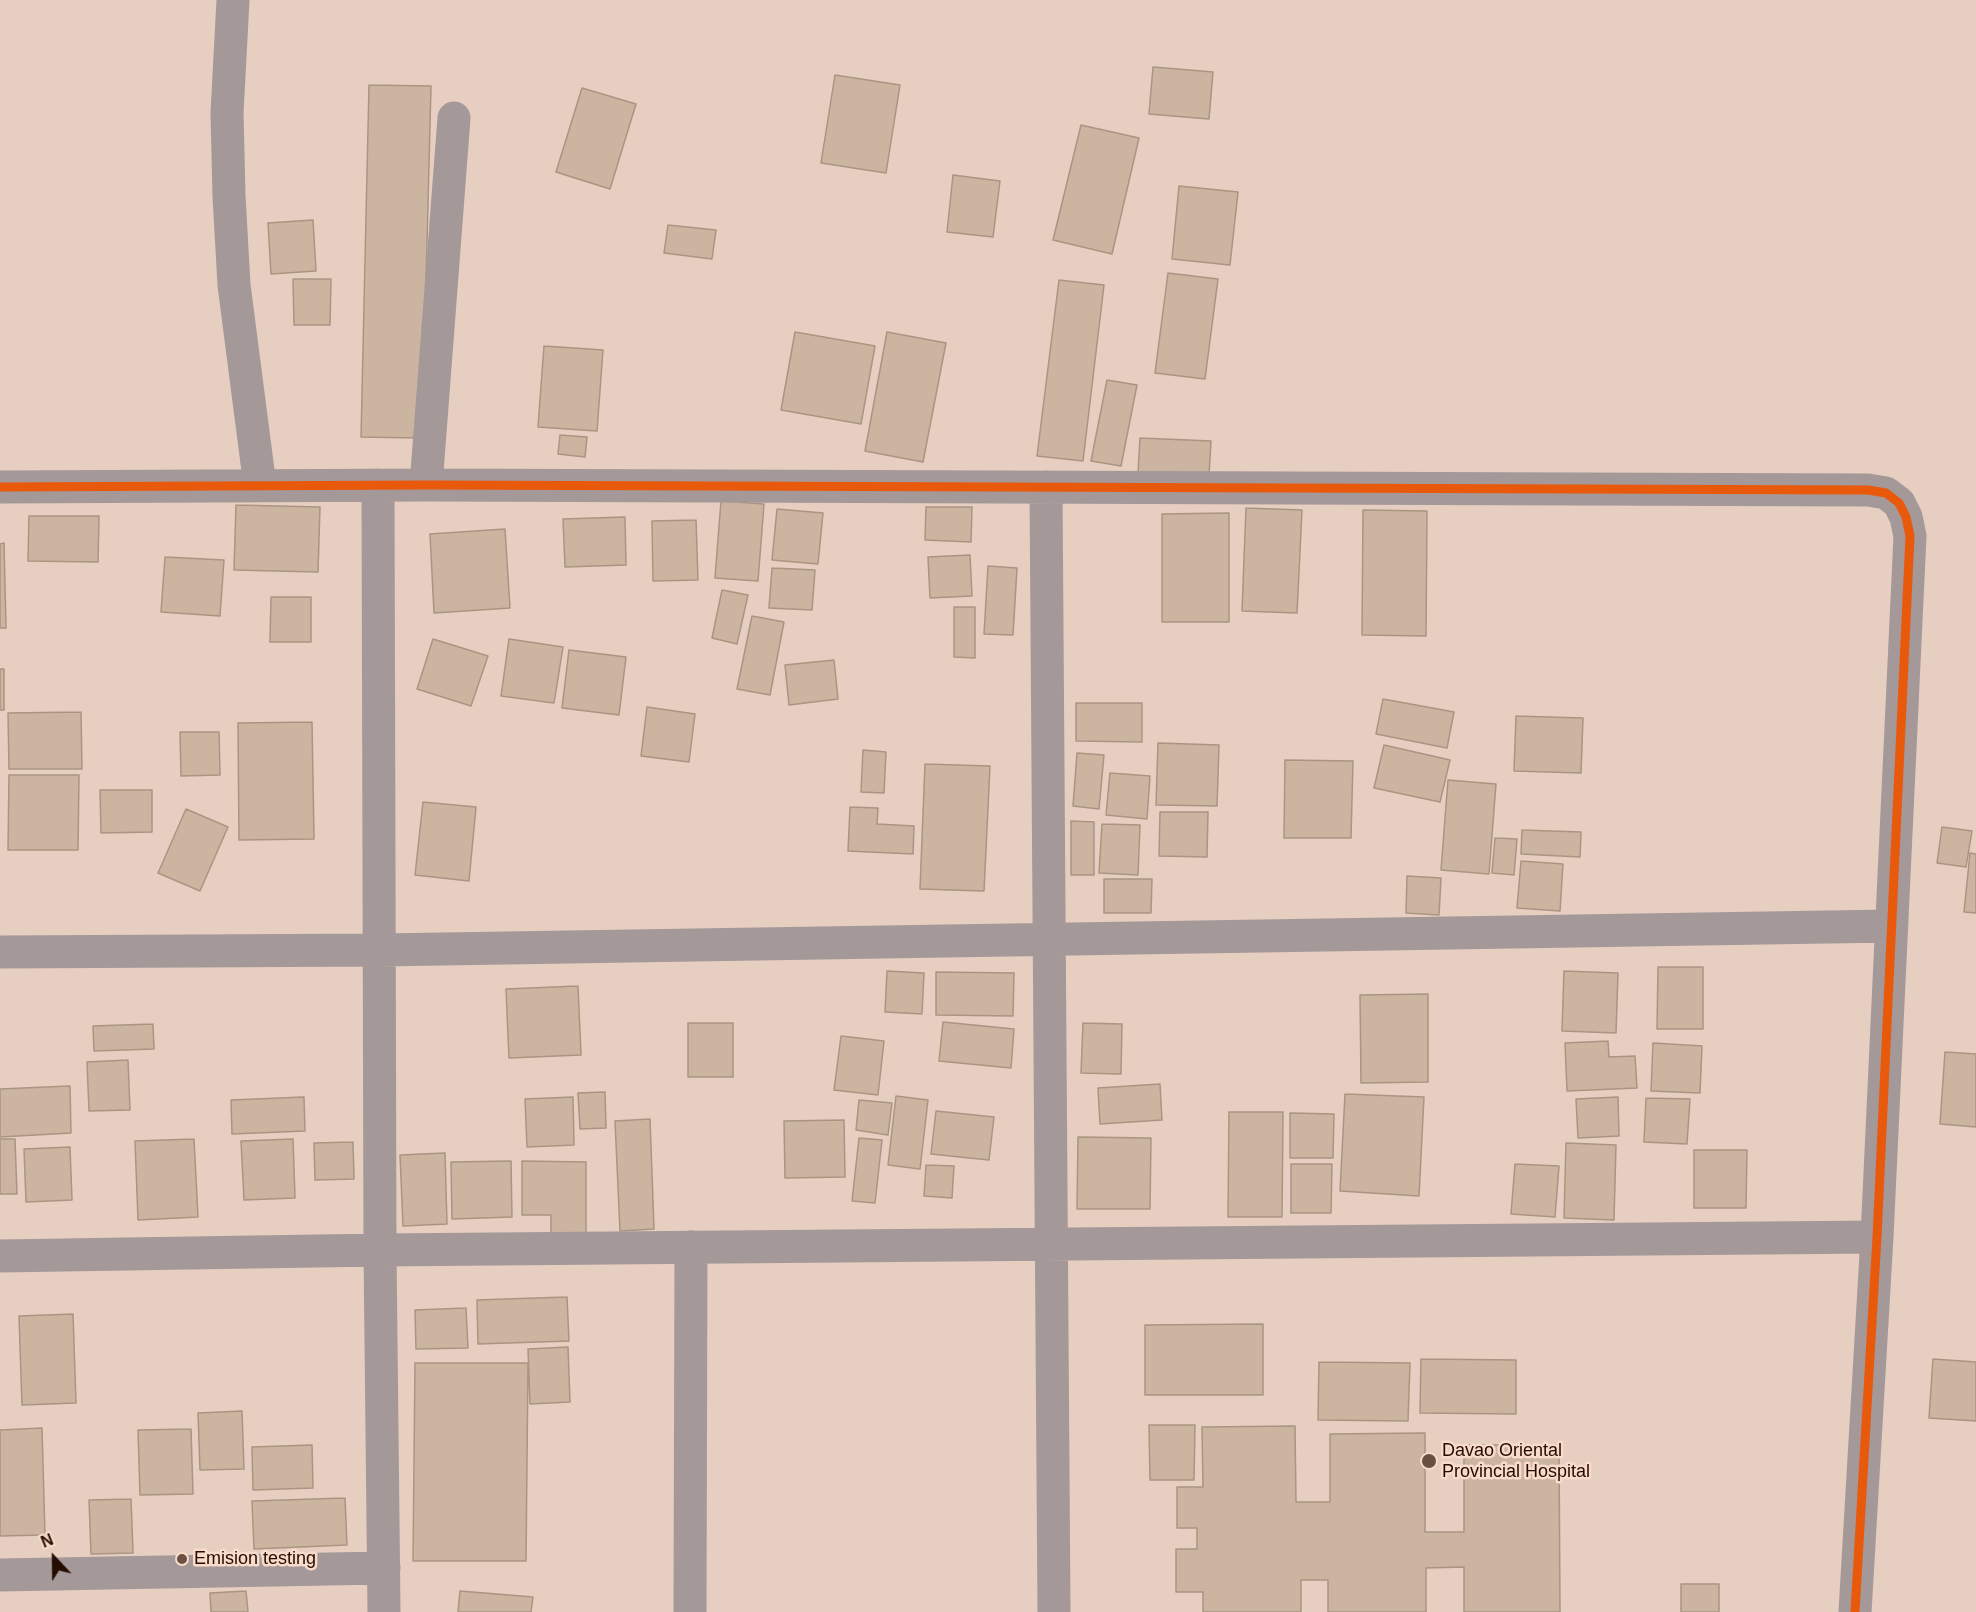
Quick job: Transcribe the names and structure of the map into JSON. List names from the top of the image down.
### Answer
{
  "places": ["Davao Oriental Provincial Hospital", "Emision testing"],
  "north": "top"
}
